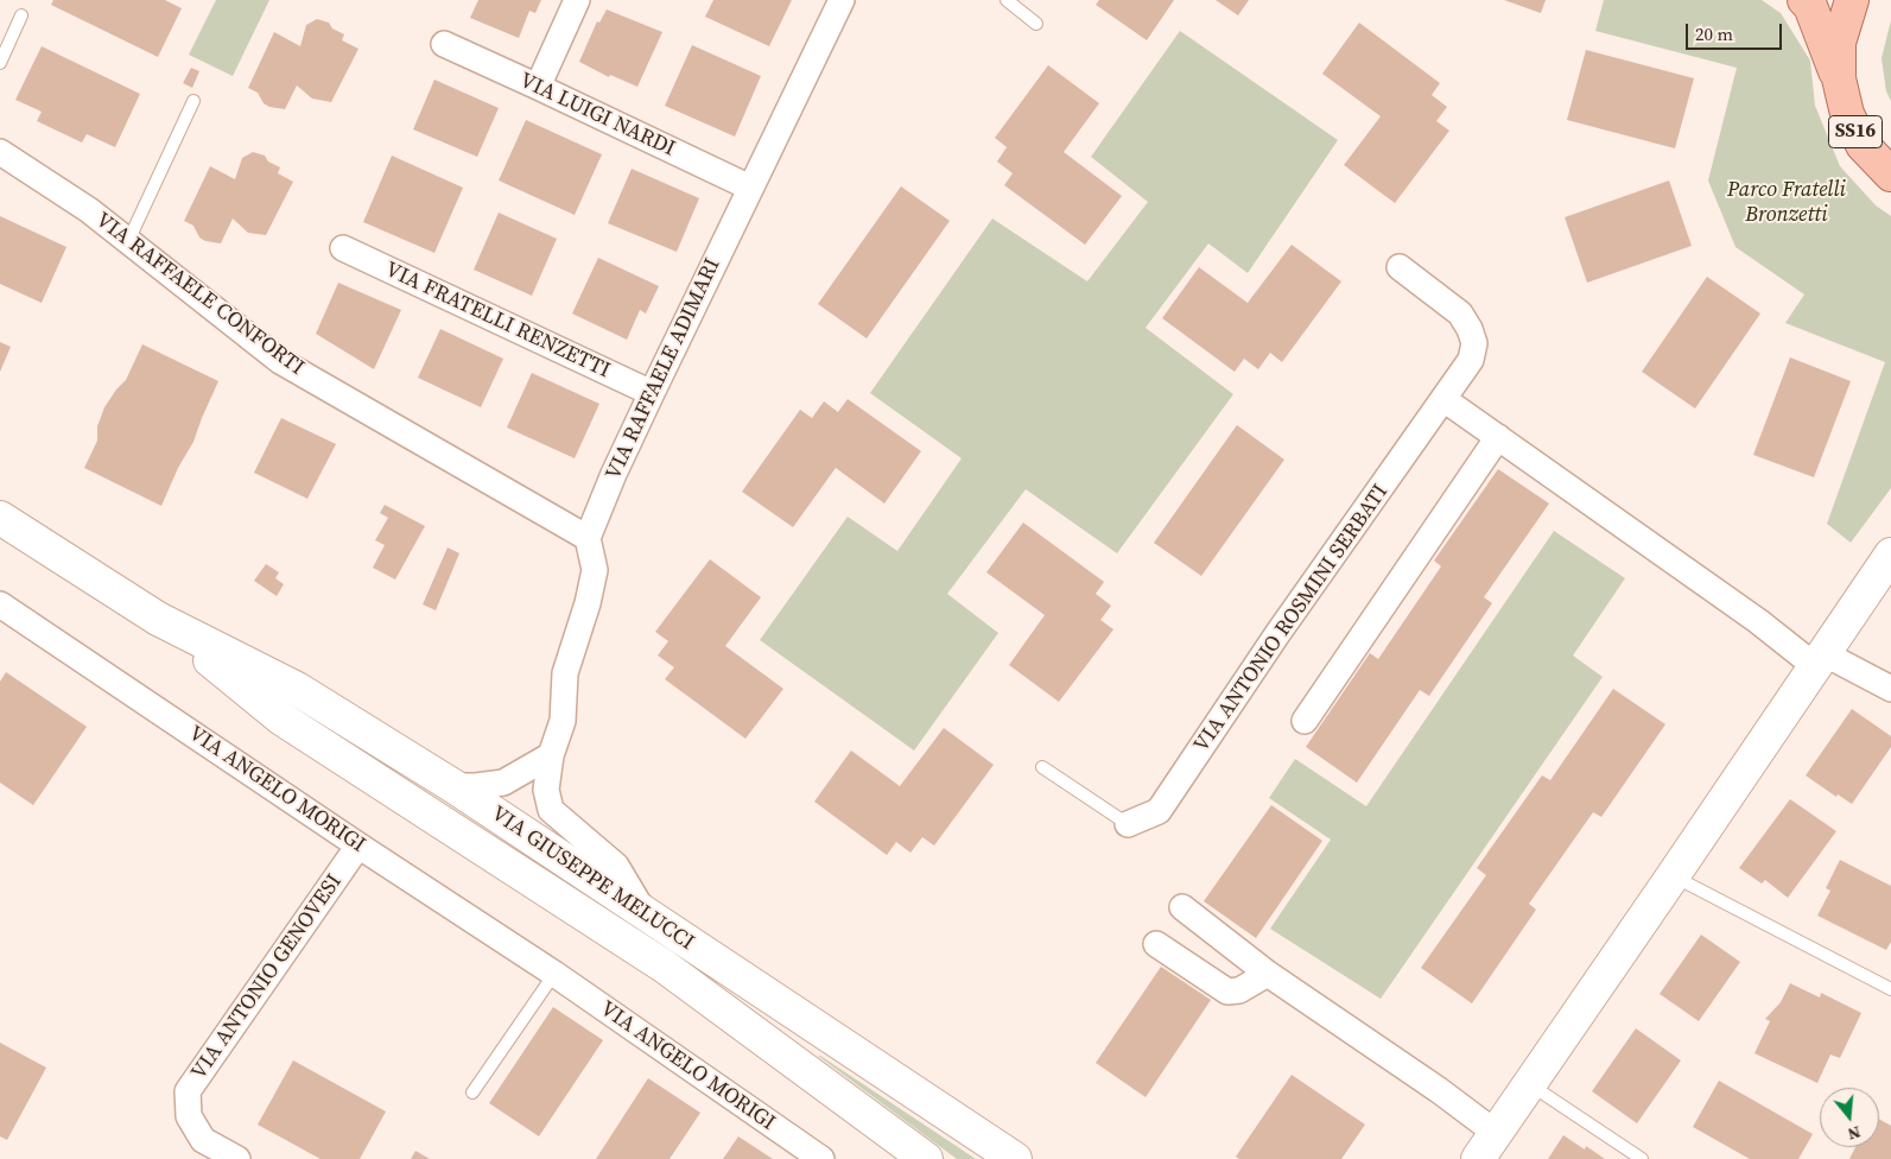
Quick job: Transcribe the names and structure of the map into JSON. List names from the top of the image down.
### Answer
{
  "streets": {
    "main road": ["SS16", "VIA GIUSEPPE MELUCCI"],
    "street": [
      "VIA LUIGI NARDI",
      "VIA RAFFAELE CONFORTI",
      "VIA FRATELLI RENZETTI",
      "VIA RAFFAELE ADIMARI",
      "VIA ANTONIO ROSMINI SERBATI",
      "VIA ANGELO MORIGI",
      "VIA ANTONIO GENOVESI"
    ]
  },
  "crossings": [
    ["VIA LUIGI NARDI", "VIA RAFFAELE ADIMARI"],
    ["VIA RAFFAELE CONFORTI", "VIA RAFFAELE ADIMARI"],
    ["VIA FRATELLI RENZETTI", "VIA RAFFAELE ADIMARI"],
    ["VIA ANGELO MORIGI", "VIA ANTONIO GENOVESI"]
  ],
  "parks": ["Parco Fratelli Bronzetti"],
  "scale_bar": "20 m",
  "north": "bottom"
}
